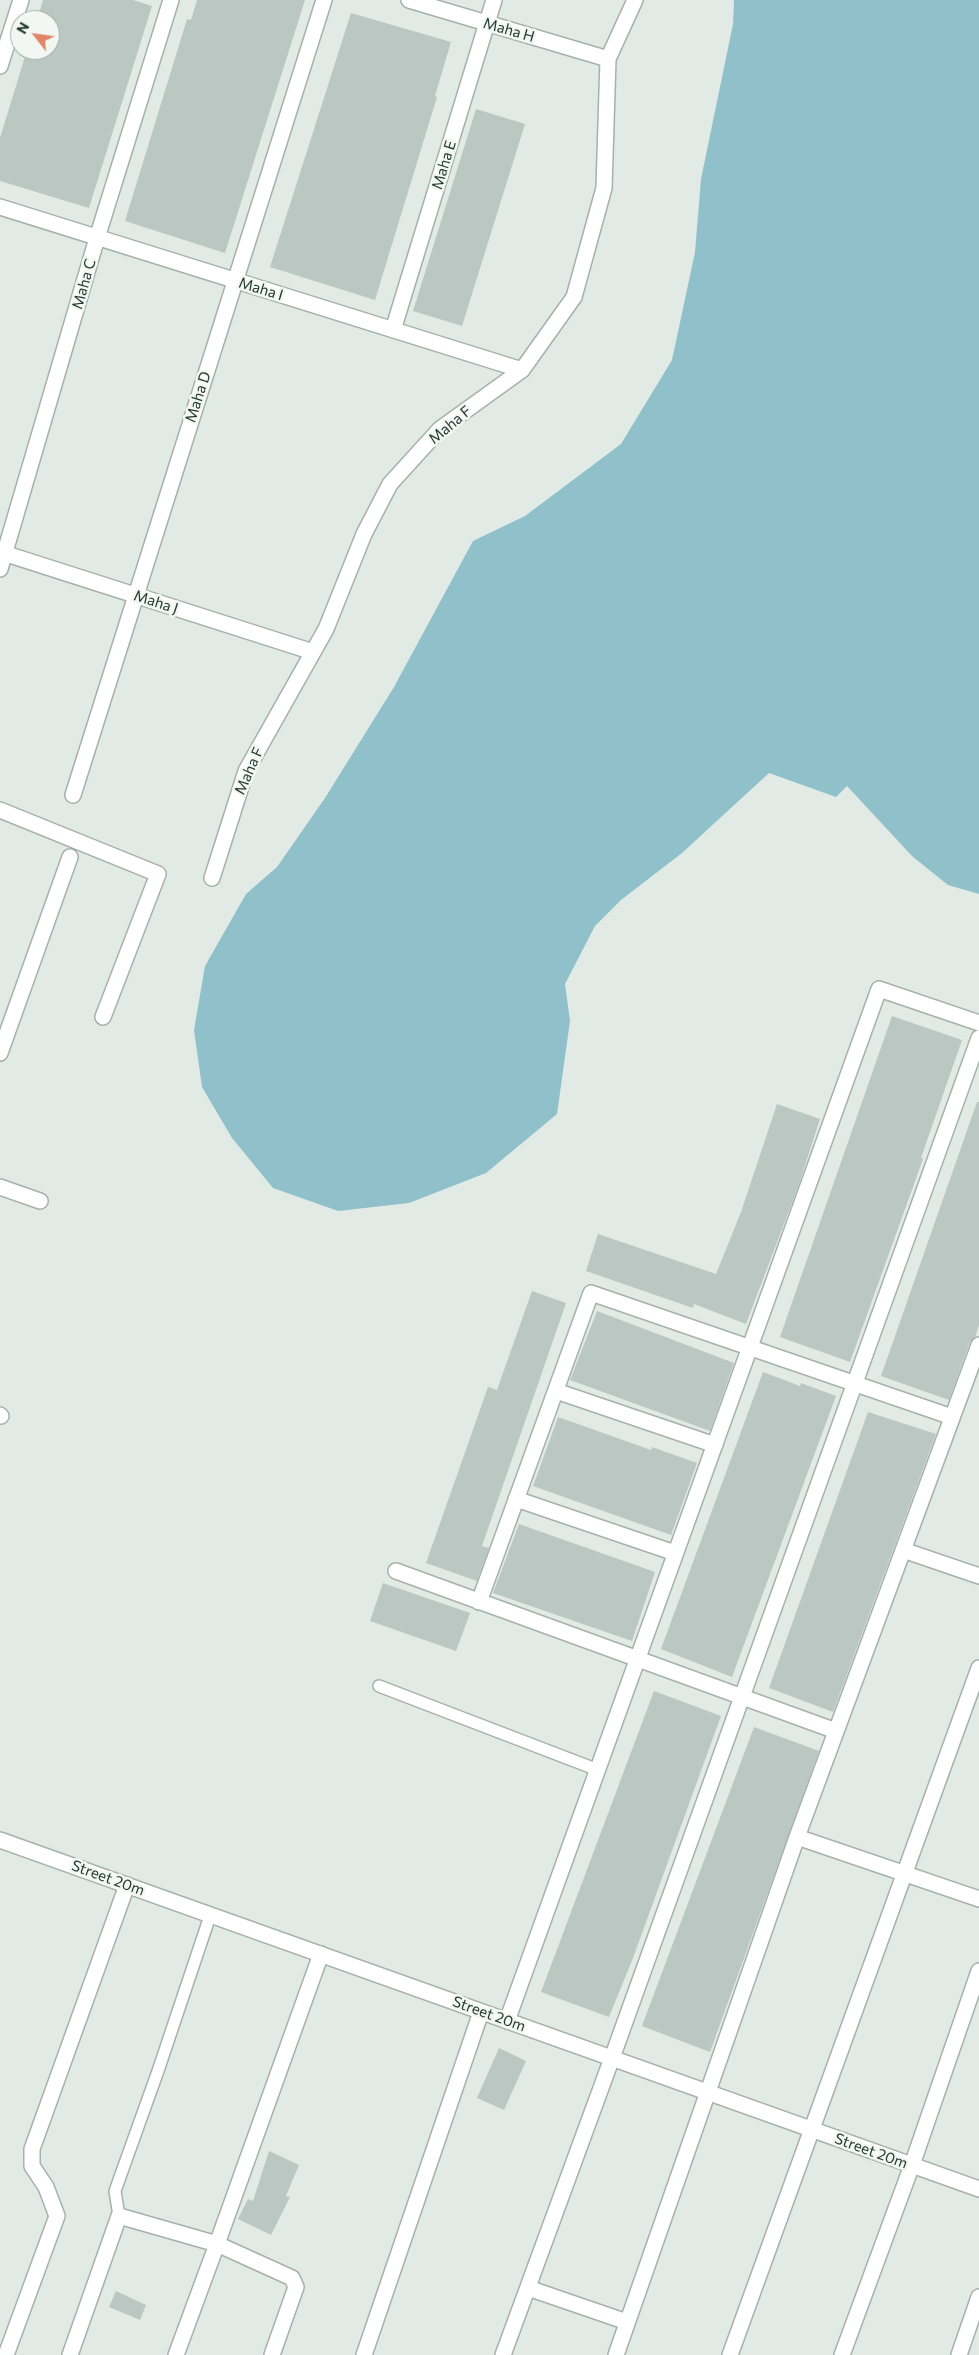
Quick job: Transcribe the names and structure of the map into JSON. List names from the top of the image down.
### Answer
{
  "streets": {
    "street": [
      "Maha H",
      "Maha E",
      "Maha C",
      "Maha I",
      "Maha D",
      "Maha F",
      "Maha J",
      "Street 20m"
    ]
  },
  "crossings": [
    ["Maha H", "Maha E"],
    ["Maha H", "Maha F"],
    ["Maha E", "Maha I"],
    ["Maha C", "Maha I"],
    ["Maha C", "Maha J"],
    ["Maha I", "Maha D"],
    ["Maha I", "Maha F"],
    ["Maha D", "Maha J"],
    ["Maha F", "Maha J"]
  ],
  "north": "top left"
}
